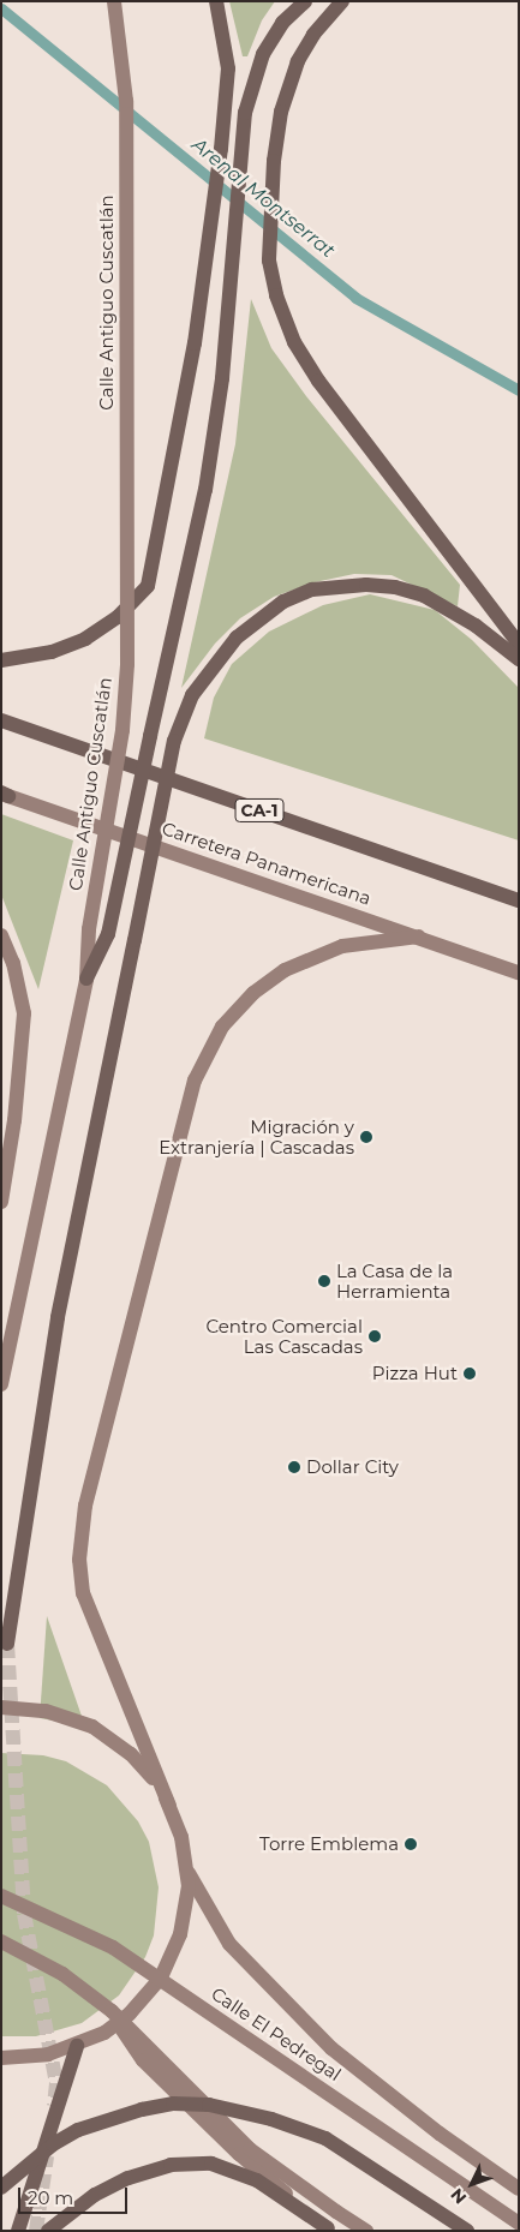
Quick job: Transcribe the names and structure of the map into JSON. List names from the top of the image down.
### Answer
{
  "streets": {
    "main road": [
      "Calle Antiguo Cuscatlán",
      "CA-1",
      "Carretera Panamericana",
      "Calle El Pedregal"
    ]
  },
  "water": ["Arenal Montserrat"],
  "places": [
    "Migración y Extranjería | Cascadas",
    "La Casa de la Herramienta",
    "Centro Comercial Las Cascadas",
    "Pizza Hut",
    "Dollar City",
    "Torre Emblema"
  ],
  "scale_bar": "20 m",
  "north": "bottom left"
}
